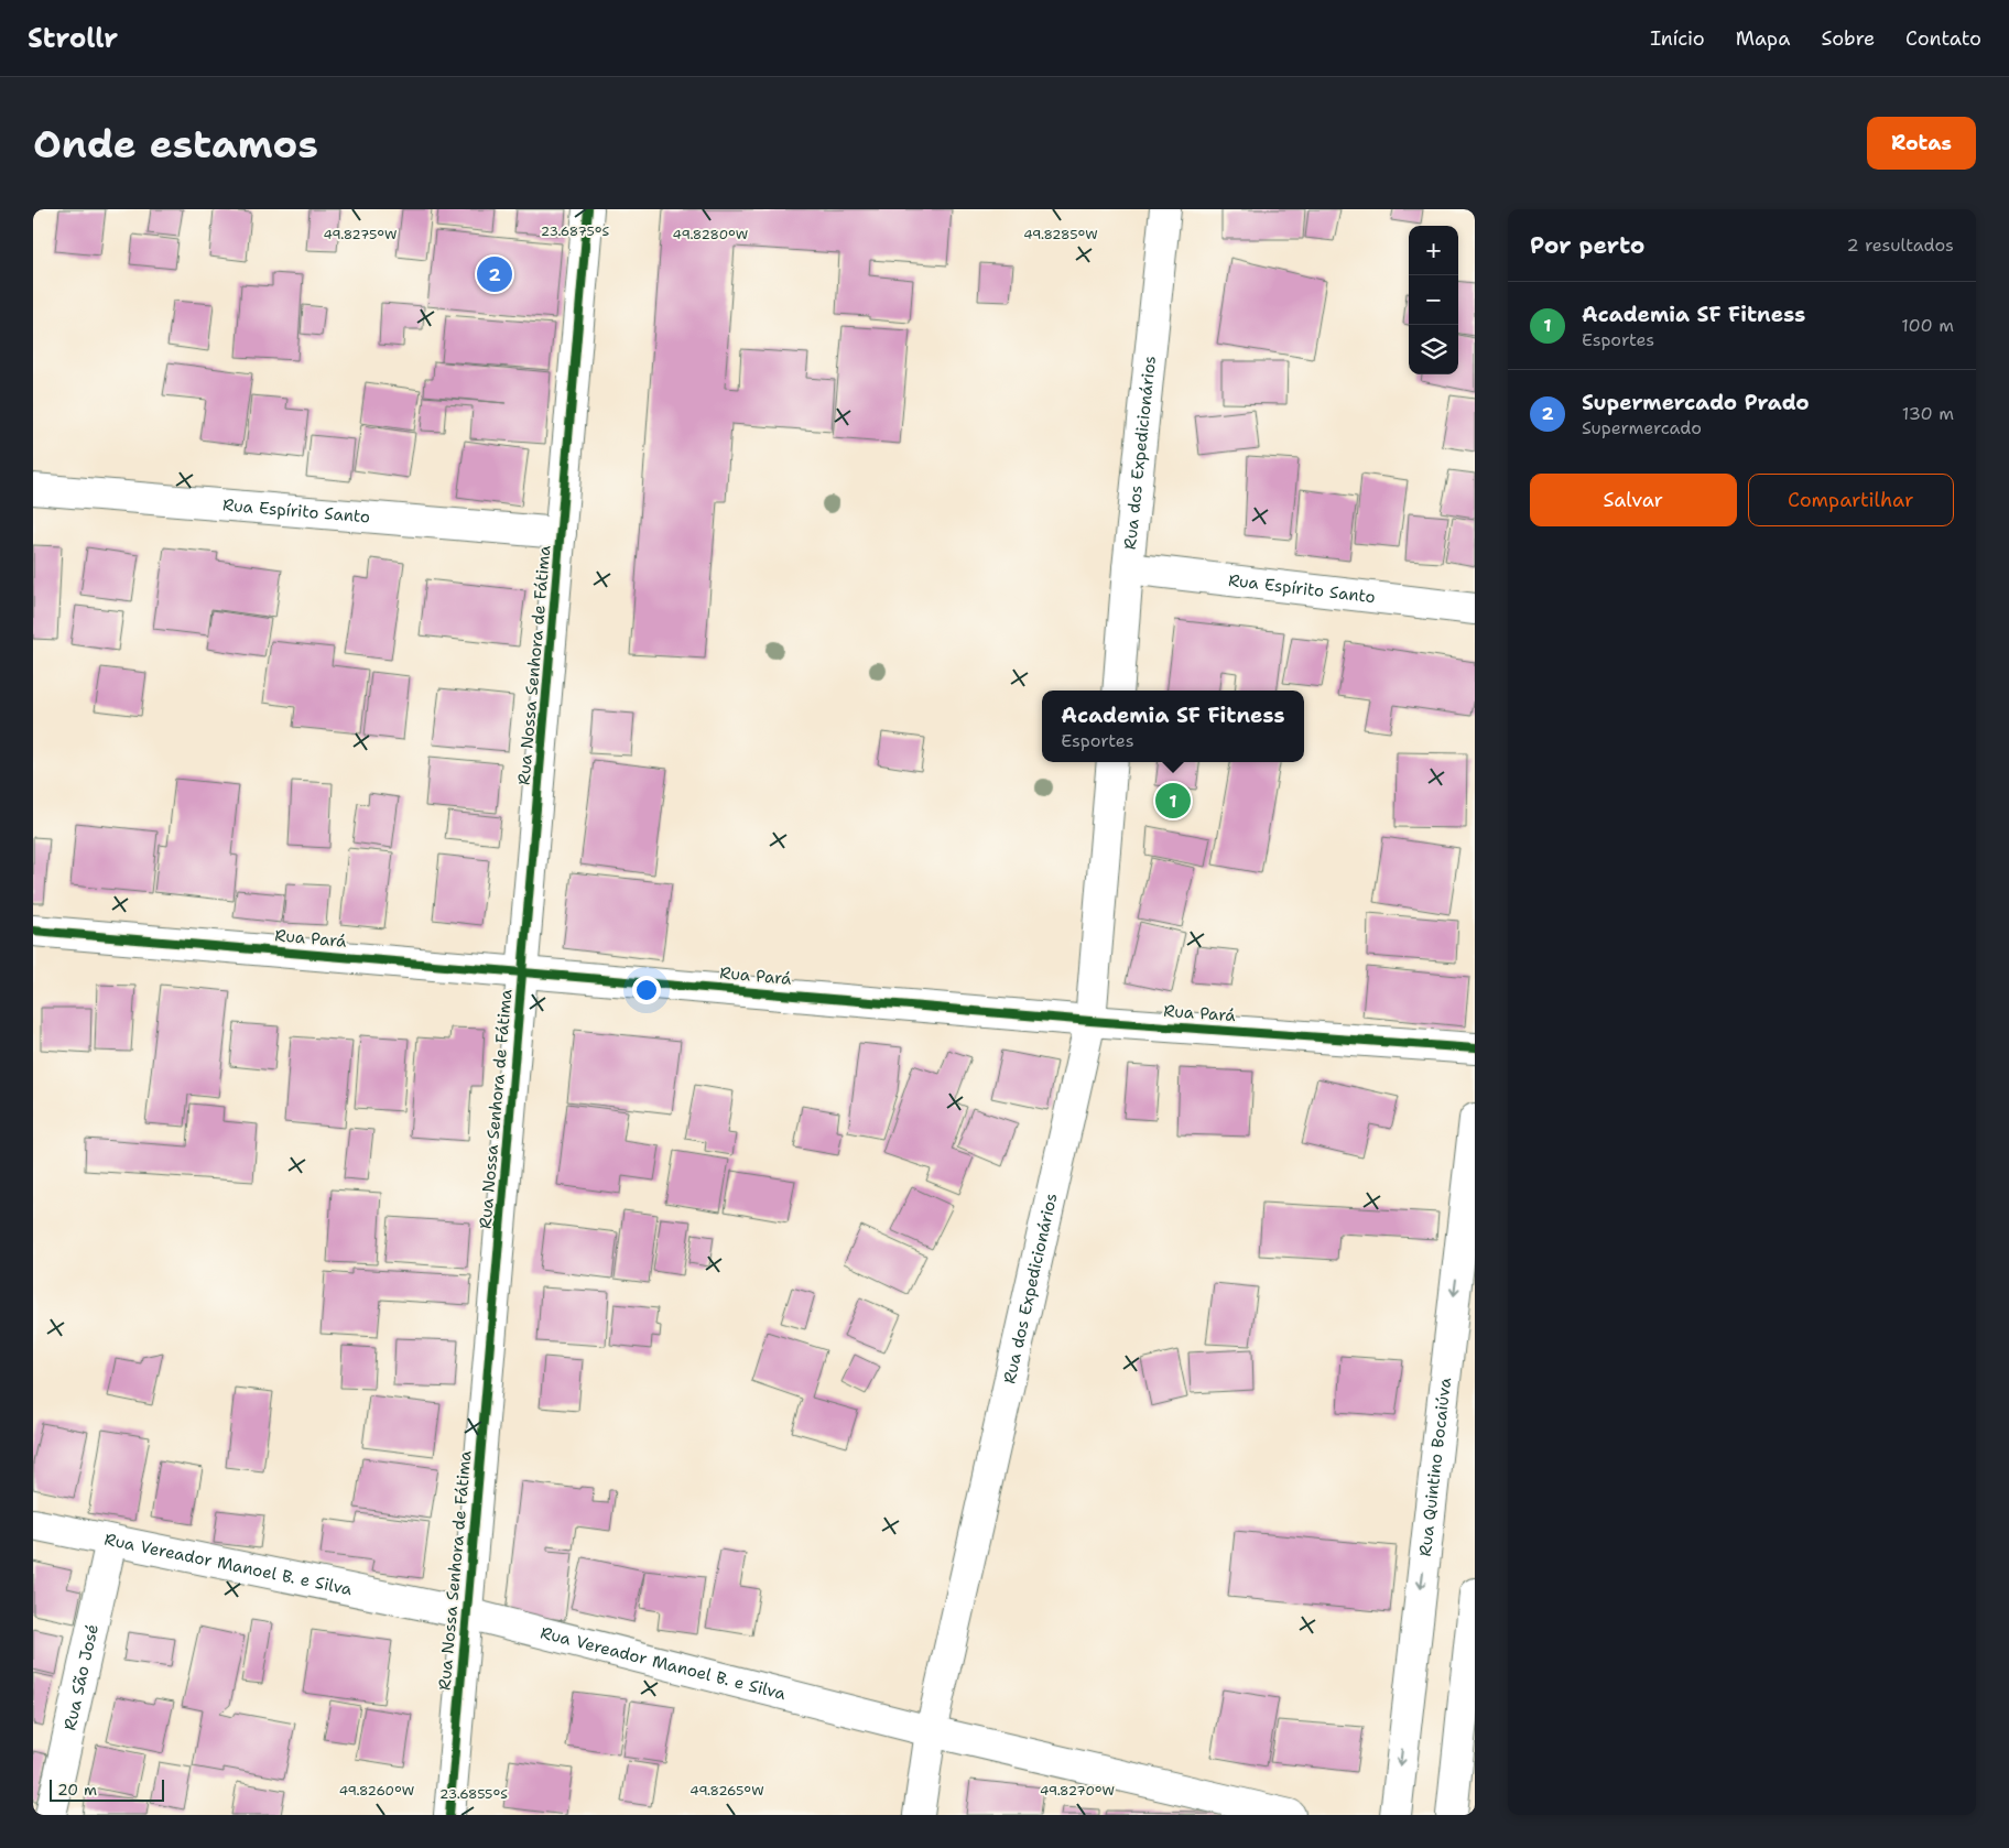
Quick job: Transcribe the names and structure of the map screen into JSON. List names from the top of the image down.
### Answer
{
  "streets": {
    "street": [
      "Rua dos Expedicionários",
      "Rua Espírito Santo",
      "Rua Nossa Senhora de Fátima",
      "Rua Pará",
      "Rua Quintino Bocaiúva",
      "Rua Vereador Manoel B. e Silva",
      "Rua São José"
    ]
  },
  "crossings": [
    ["Rua dos Expedicionários", "Rua Espírito Santo"],
    ["Rua dos Expedicionários", "Rua Pará"],
    ["Rua dos Expedicionários", "Rua Vereador Manoel B. e Silva"],
    ["Rua Espírito Santo", "Rua Nossa Senhora de Fátima"],
    ["Rua Nossa Senhora de Fátima", "Rua Pará"],
    ["Rua Nossa Senhora de Fátima", "Rua Vereador Manoel B. e Silva"],
    ["Rua Vereador Manoel B. e Silva", "Rua São José"]
  ],
  "scale_bar": "20 m",
  "page": {
    "header": "Strollr",
    "nav": [
      "Início",
      "Mapa",
      "Sobre",
      "Contato"
    ],
    "buttons": [
      "Rotas",
      ["Salvar", "Compartilhar"]
    ],
    "title": "Onde estamos",
    "heading": ["Por perto", "2 resultados"],
    "map_buttons": ["+", "−"],
    "pins": ["2", "1"],
    "list": [
      {
        "mark": "1",
        "name": "Academia SF Fitness",
        "note": "Esportes",
        "value": "100 m"
      },
      {
        "mark": "2",
        "name": "Supermercado Prado",
        "note": "Supermercado",
        "value": "130 m"
      }
    ],
    "popup": ["Academia SF Fitness", "Esportes"],
    "scale": "20 m"
  },
  "coordinates": [
    "23.6875°S",
    "49.8280°W",
    "49.8285°W",
    "49.8275°W",
    "49.8260°W",
    "49.8265°W",
    "49.8270°W",
    "23.6855°S"
  ]
}
